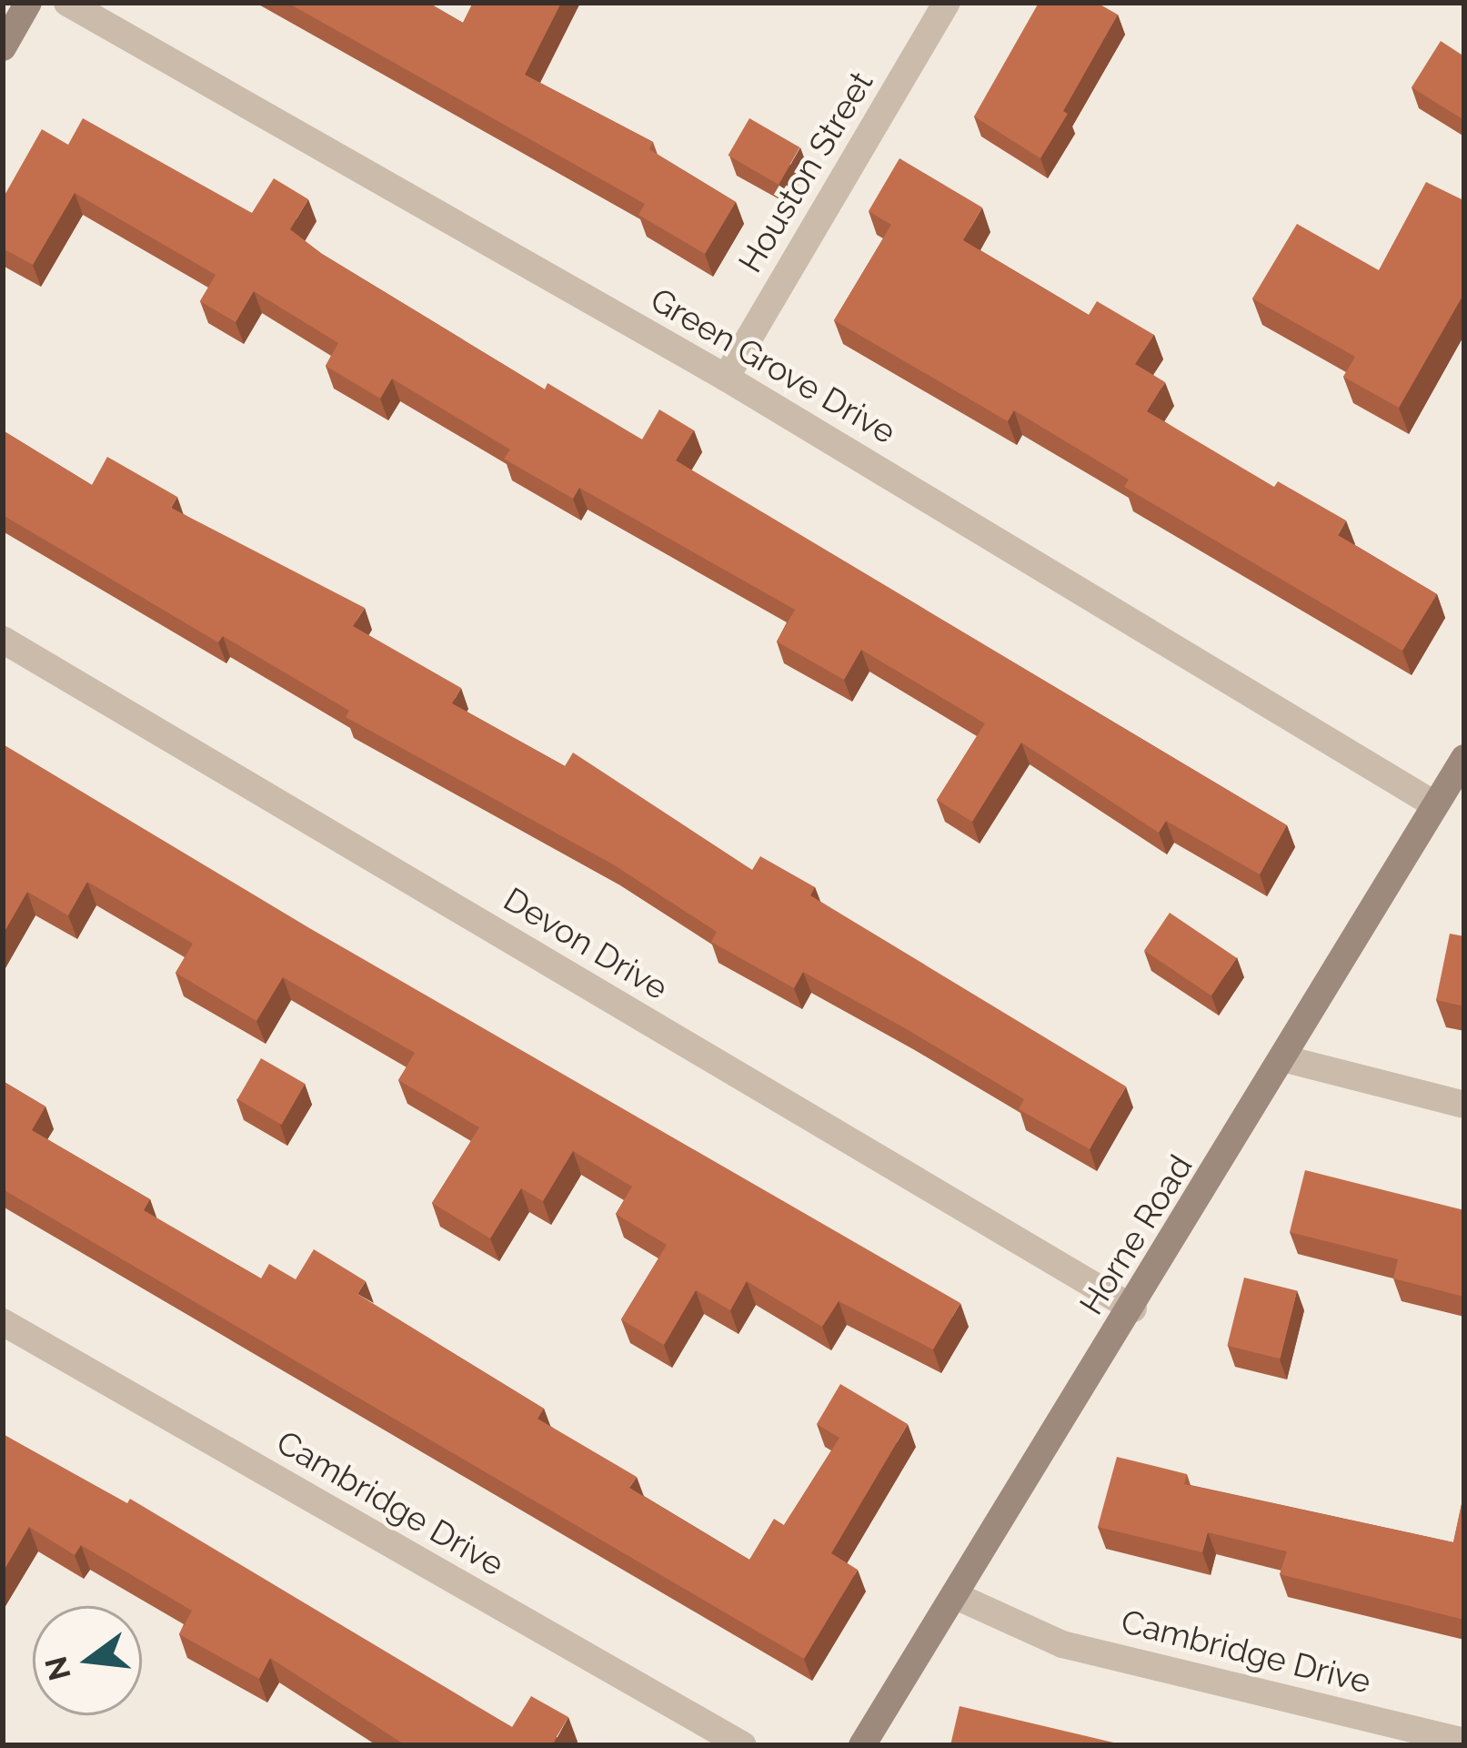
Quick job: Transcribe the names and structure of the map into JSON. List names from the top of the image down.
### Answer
{
  "streets": {
    "main road": ["Horne Road"],
    "street": [
      "Houston Street",
      "Green Grove Drive",
      "Devon Drive",
      "Cambridge Drive"
    ]
  },
  "crossings": [
    ["Houston Street", "Green Grove Drive"],
    ["Green Grove Drive", "Horne Road"],
    ["Devon Drive", "Horne Road"],
    ["Horne Road", "Cambridge Drive"]
  ],
  "north": "left"
}
